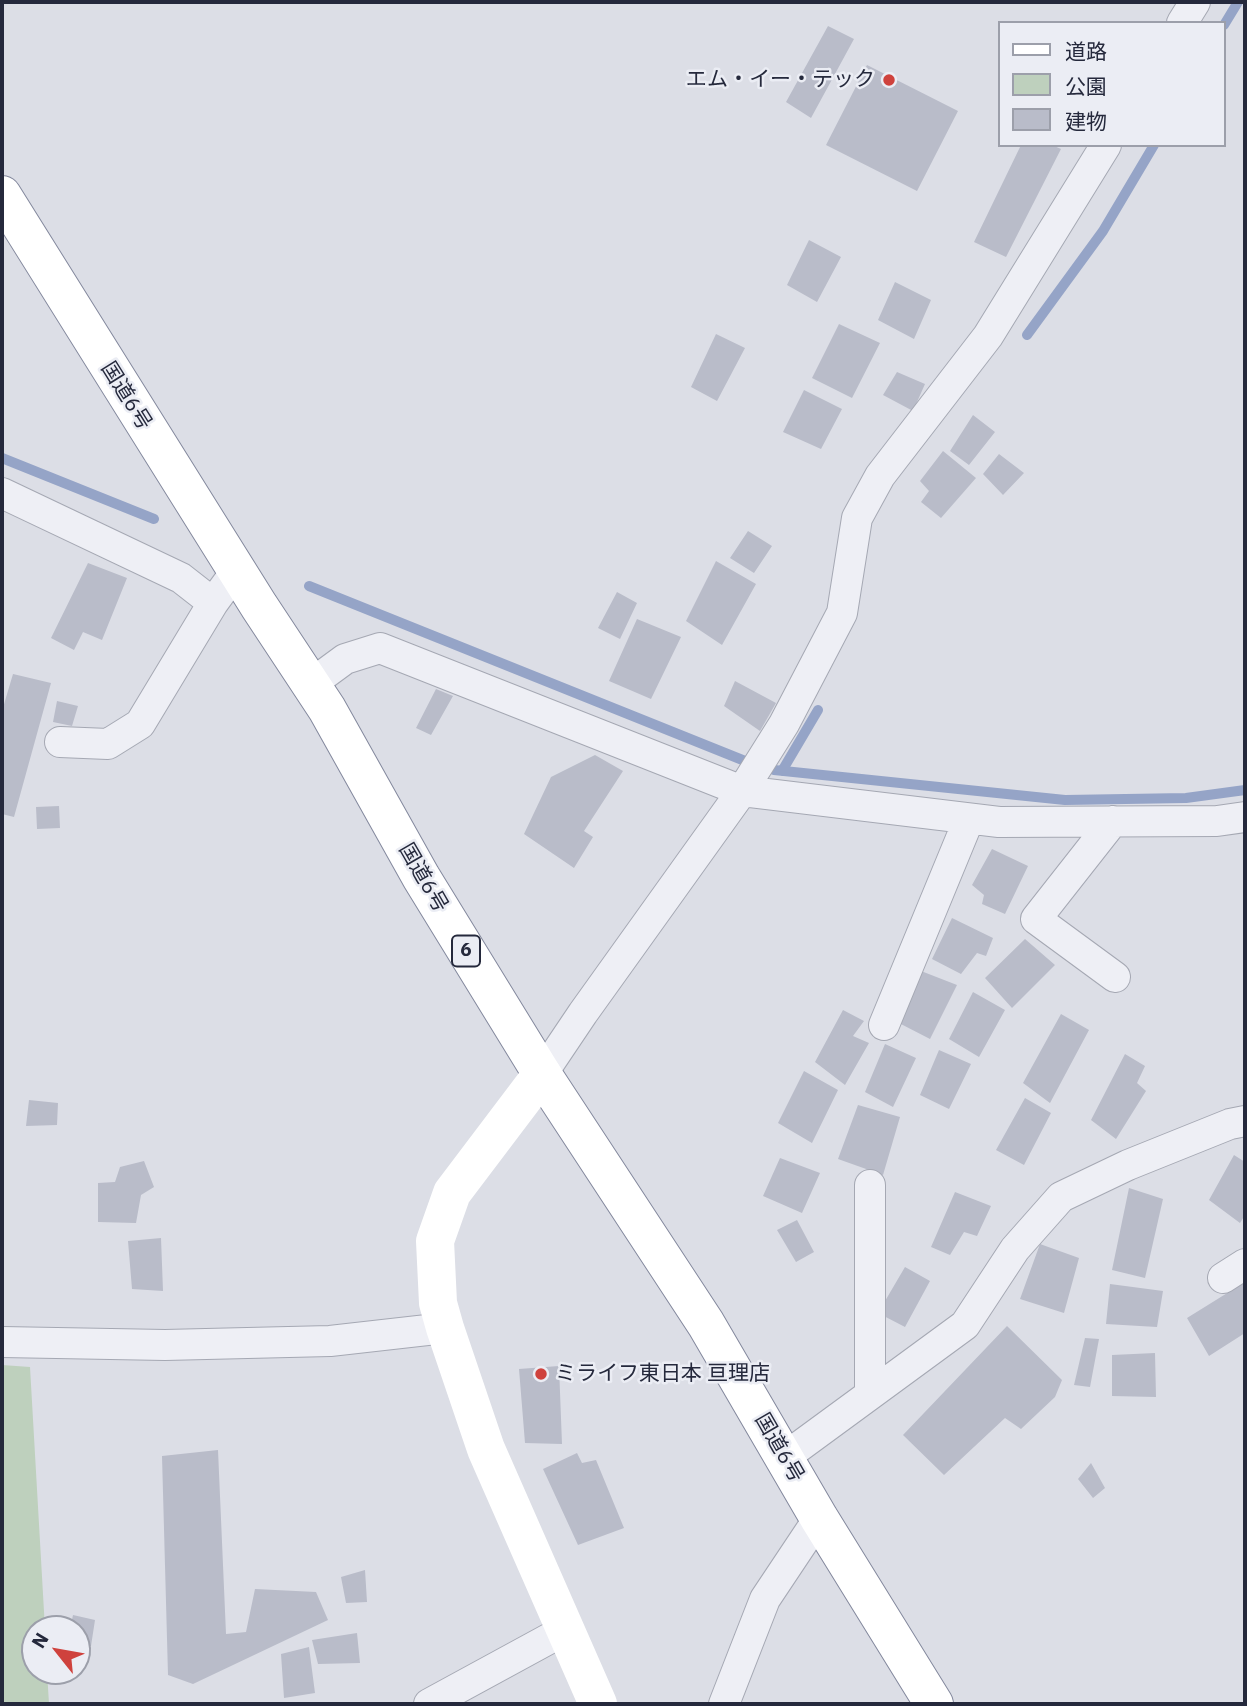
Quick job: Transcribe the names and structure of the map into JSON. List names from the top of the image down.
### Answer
{
  "streets": {
    "main road": ["国道6号", "6"]
  },
  "places": ["エム・イー・テック", "ミライフ東日本 亘理店"],
  "legend": ["道路", "公園", "建物"],
  "north": "top left"
}
